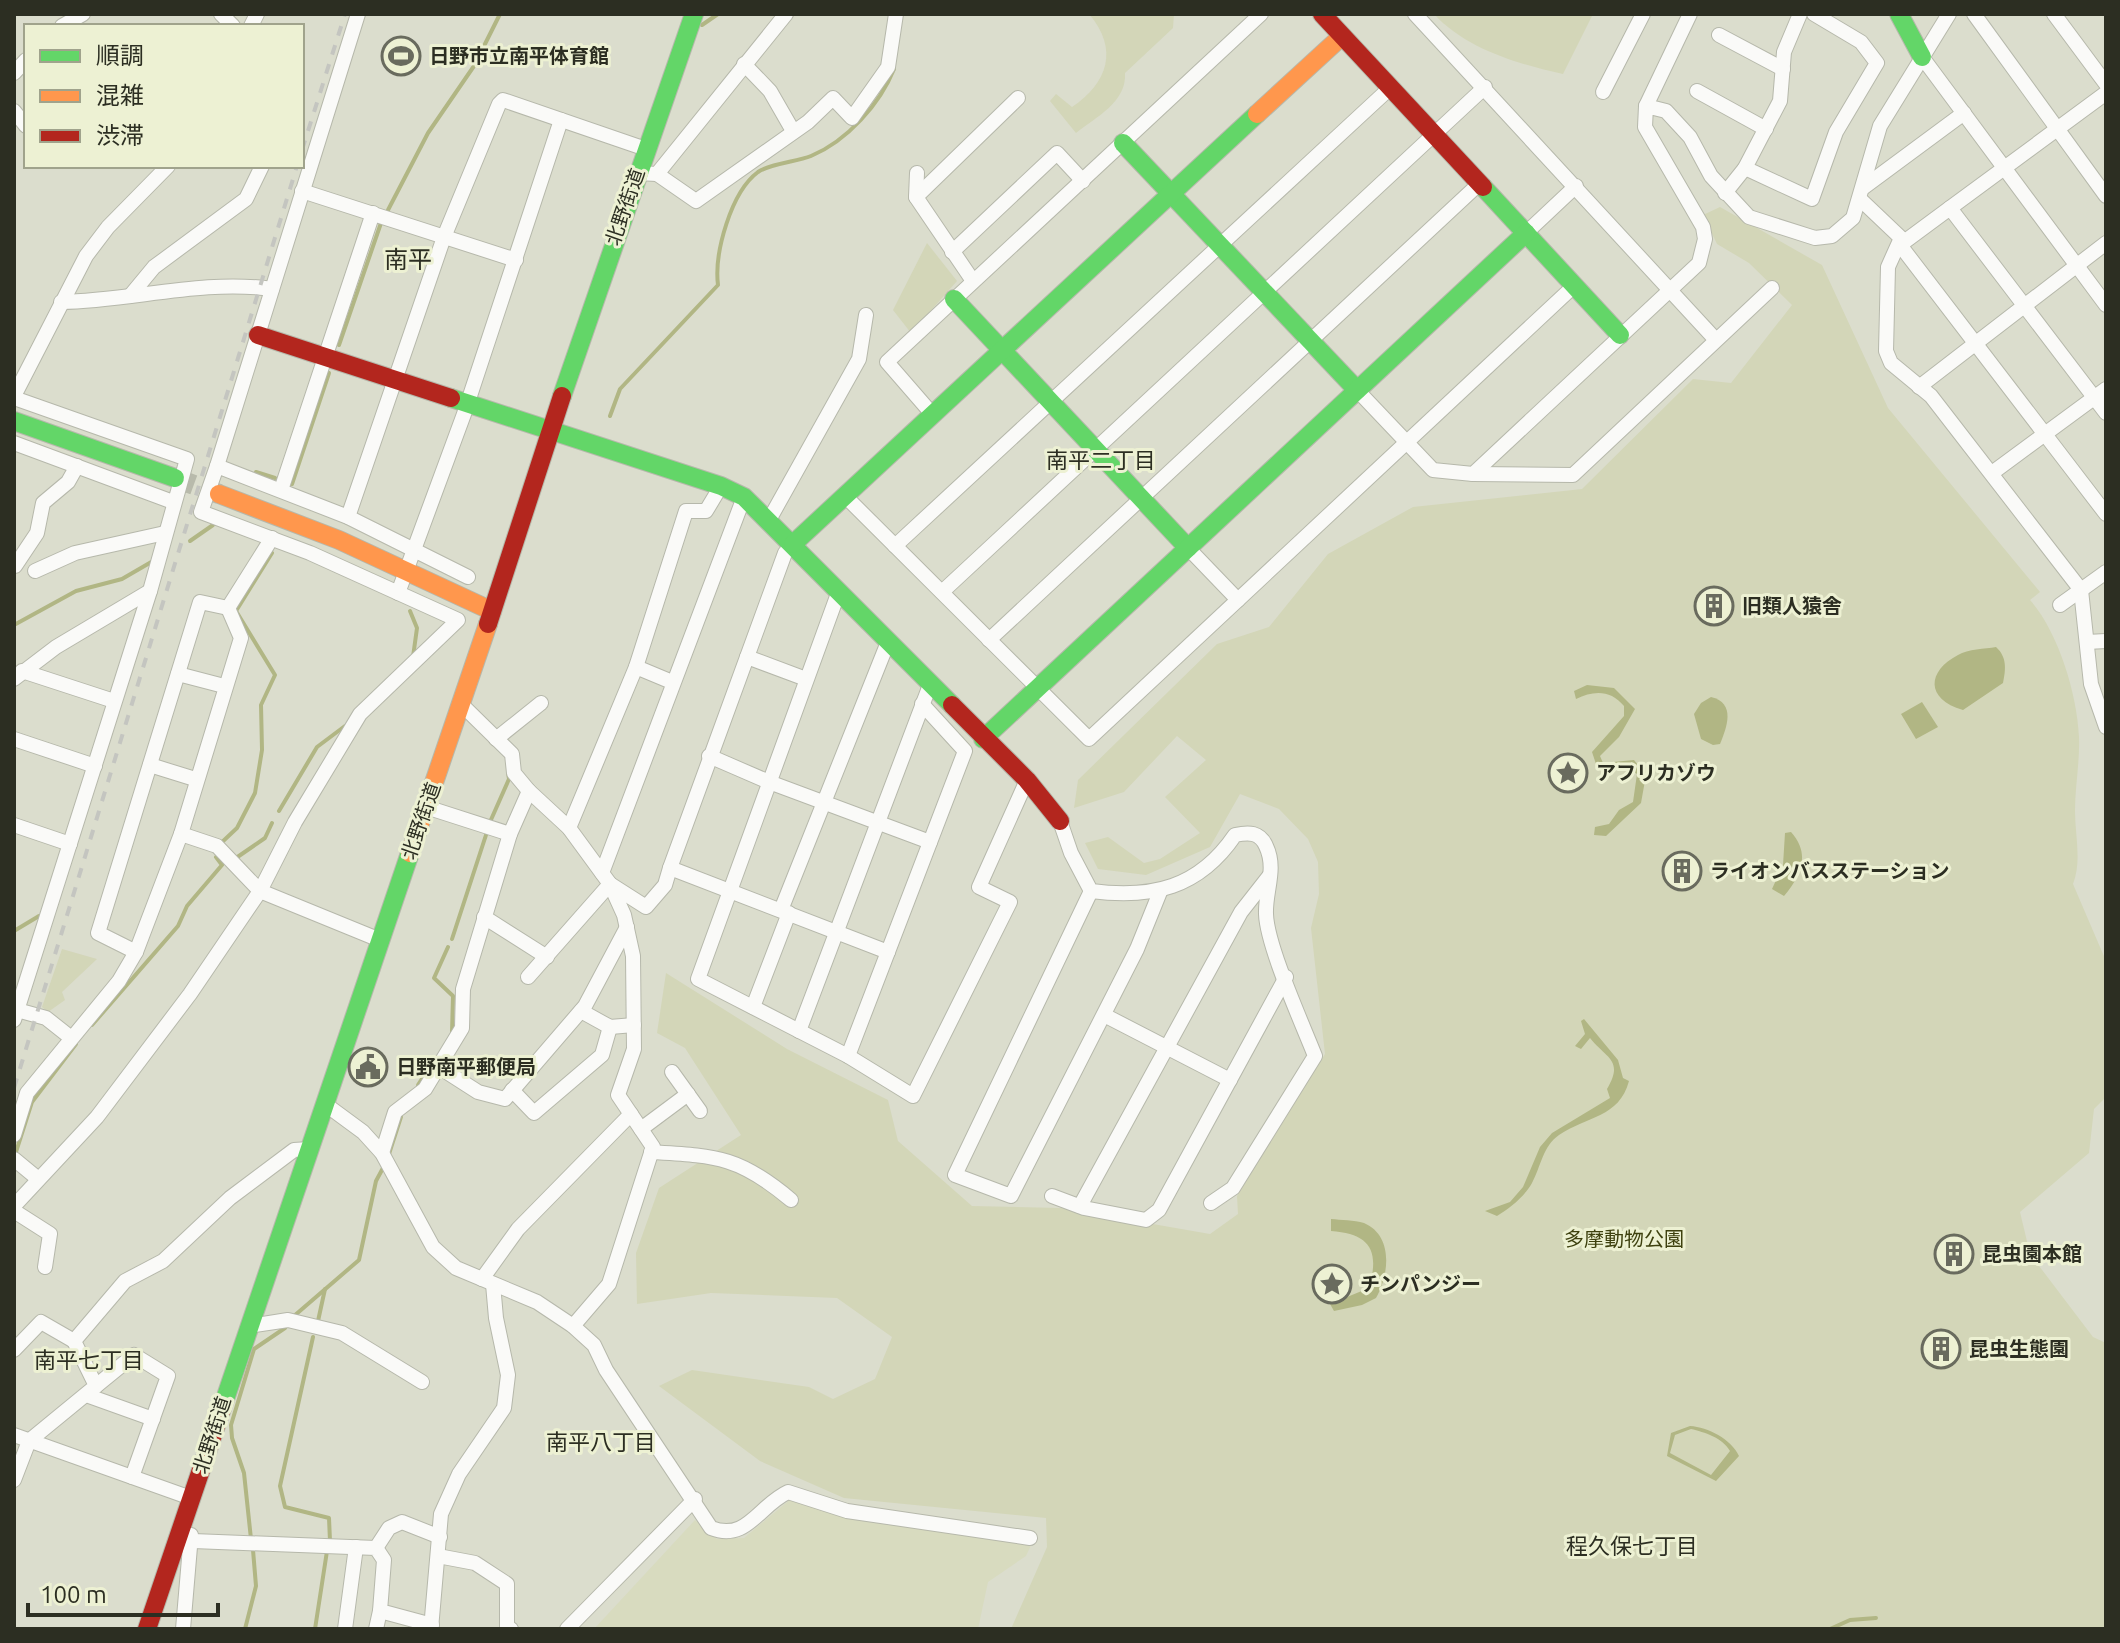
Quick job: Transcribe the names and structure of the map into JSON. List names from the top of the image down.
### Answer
{
  "streets": {
    "street": ["北野街道"]
  },
  "districts": [
    "南平",
    "南平二丁目",
    "南平七丁目",
    "南平八丁目",
    "程久保七丁目"
  ],
  "parks": ["多摩動物公園"],
  "places": {
    "sports": ["日野市立南平体育館"],
    "building": [
      "旧類人猿舎",
      "ライオンバスステーション",
      "昆虫園本館",
      "昆虫生態園"
    ],
    "place": ["アフリカゾウ", "チンパンジー"],
    "public building": ["日野南平郵便局"]
  },
  "legend": ["順調", "混雑", "渋滞"],
  "scale_bar": "100 m"
}
